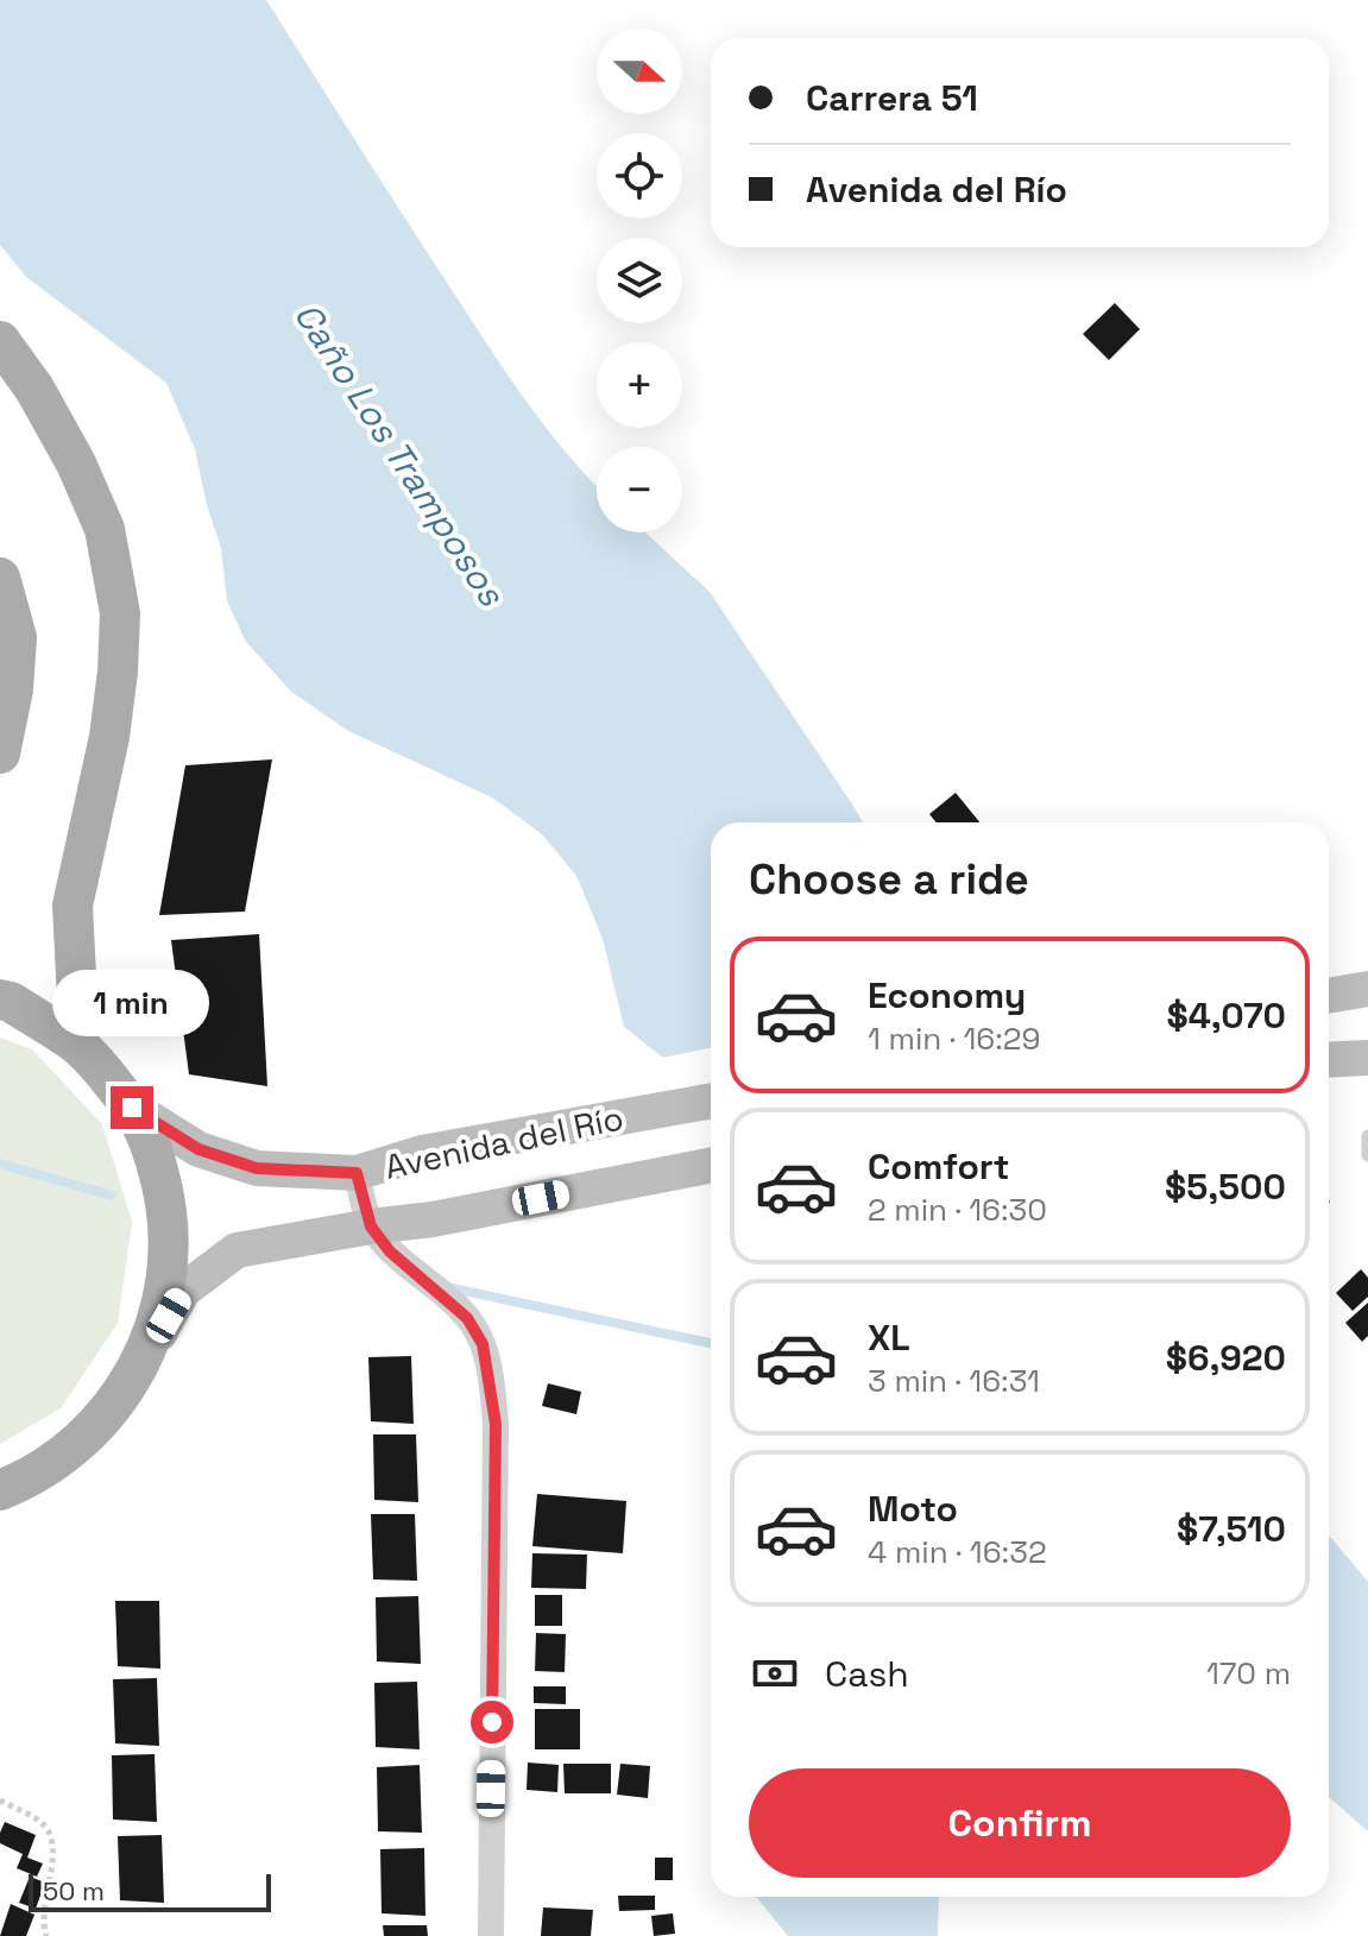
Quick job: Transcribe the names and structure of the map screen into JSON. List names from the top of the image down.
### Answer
{
  "streets": {
    "main road": ["Avenida del Río"]
  },
  "water": ["Caño Los Tramposos"],
  "scale_bar": "50 m",
  "north": "right",
  "page": {
    "map_buttons": ["+", "−"],
    "banner": ["Carrera 51", "Avenida del Río"],
    "heading": "Choose a ride",
    "list": [
      {
        "name": "Economy",
        "note": "1 min · 16:29",
        "value": "$4,070"
      },
      {
        "name": "Comfort",
        "note": "2 min · 16:30",
        "value": "$5,500"
      },
      {
        "name": "XL",
        "note": "3 min · 16:31",
        "value": "$6,920"
      },
      {
        "name": "Moto",
        "note": "4 min · 16:32",
        "value": "$7,510"
      }
    ],
    "bubble": "1 min",
    "pay": ["Cash", "170 m"],
    "buttons": "Confirm",
    "scale": "50 m"
  }
}
